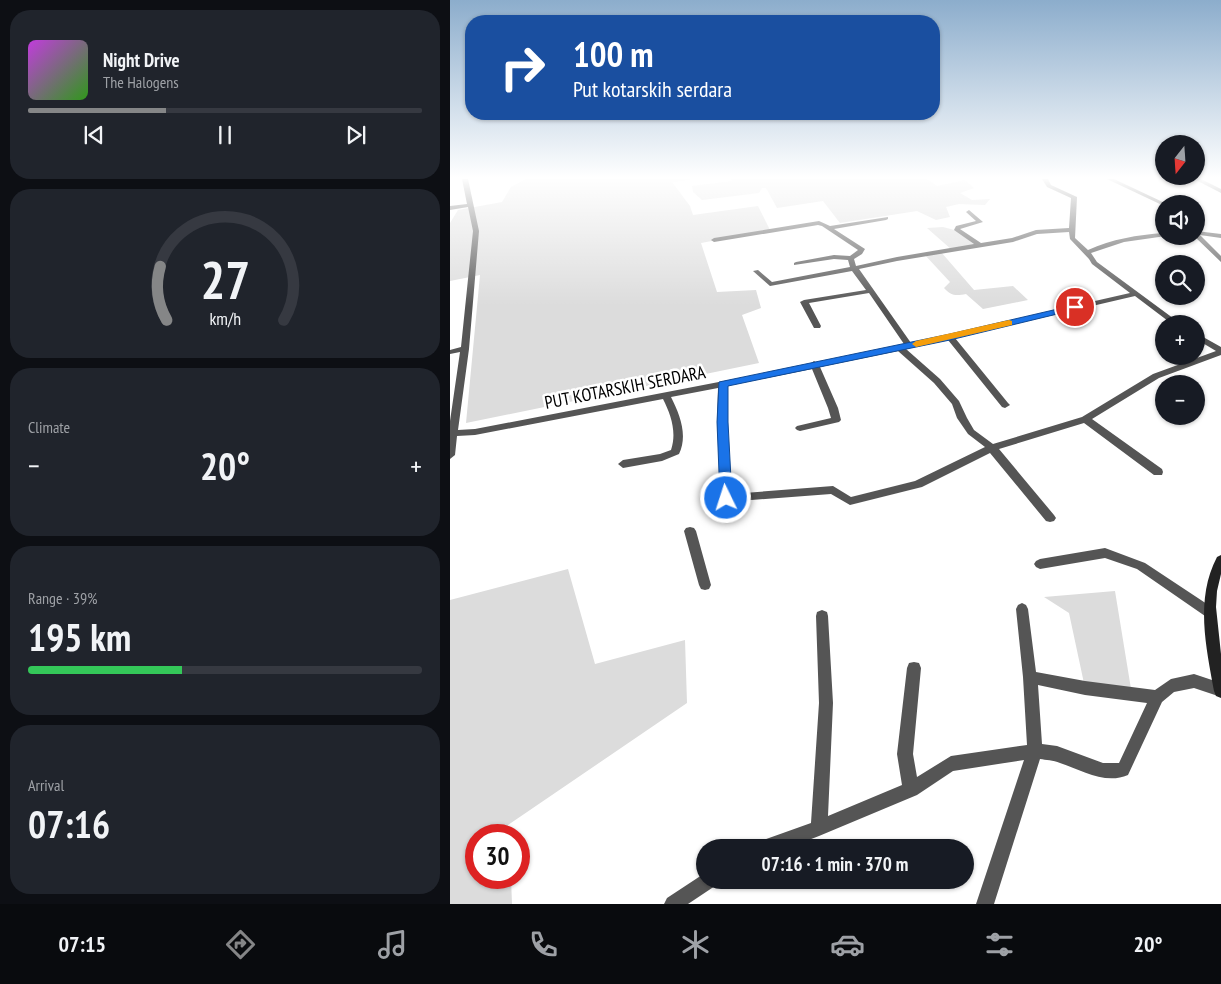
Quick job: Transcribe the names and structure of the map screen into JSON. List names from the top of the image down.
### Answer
{
  "streets": {
    "street": ["PUT KOTARSKIH SERDARA"]
  },
  "north": "bottom",
  "page": {
    "turn": ["100 m", "Put kotarskih serdara"],
    "song": ["Night Drive", "The Halogens"],
    "map_buttons": ["+", "−"],
    "tile": [
      "Climate",
      ["Range · 39%", "195 km"],
      ["Arrival", "07:16"]
    ],
    "heat": ["−", "20°", "+"],
    "limit": "30",
    "trip": "07:16 · 1 min · 370 m",
    "tabs": ["07:15", "20°"],
    "gauge": ["27", "km/h"]
  }
}
